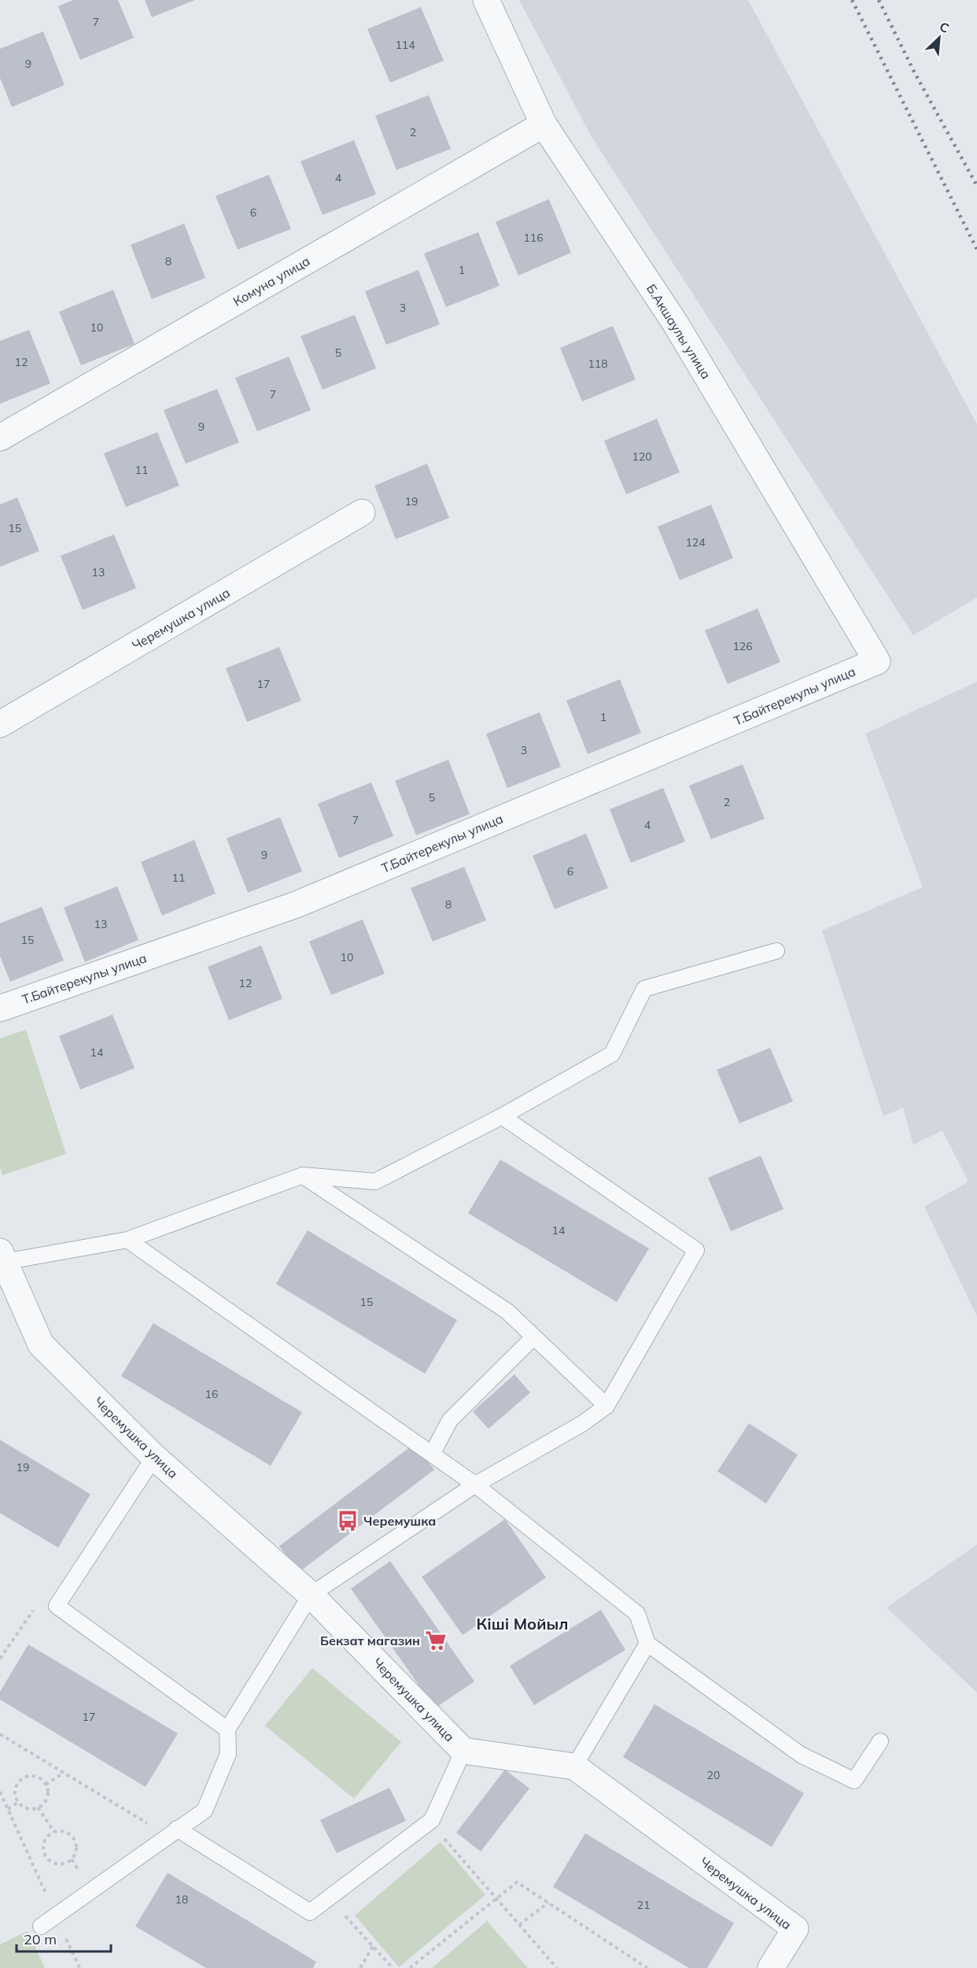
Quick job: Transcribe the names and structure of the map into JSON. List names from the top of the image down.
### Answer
{
  "streets": {
    "street": [
      "Комуна улица",
      "Б.Акшаулы улица",
      "Черемушка улица",
      "Т.Байтерекулы улица"
    ]
  },
  "crossings": [
    ["Комуна улица", "Б.Акшаулы улица"],
    ["Б.Акшаулы улица", "Т.Байтерекулы улица"]
  ],
  "districts": ["Кіші Мойыл"],
  "places": {
    "bus stop": ["Черемушка"],
    "supermarket": ["Бекзат магазин"]
  },
  "house_numbers": [
    "7",
    "114",
    "9",
    "2",
    "4",
    "6",
    "116",
    "8",
    "1",
    "3",
    "10",
    "5",
    "12",
    "118",
    "7",
    "9",
    "120",
    "11",
    "19",
    "15",
    "124",
    "13",
    "126",
    "17",
    "1",
    "3",
    "5",
    "2",
    "7",
    "4",
    "9",
    "6",
    "11",
    "8",
    "13",
    "15",
    "10",
    "12",
    "14",
    "14",
    "15",
    "16",
    "19",
    "17",
    "20",
    "18",
    "21"
  ],
  "scale_bar": "20 m",
  "north": "top right"
}
